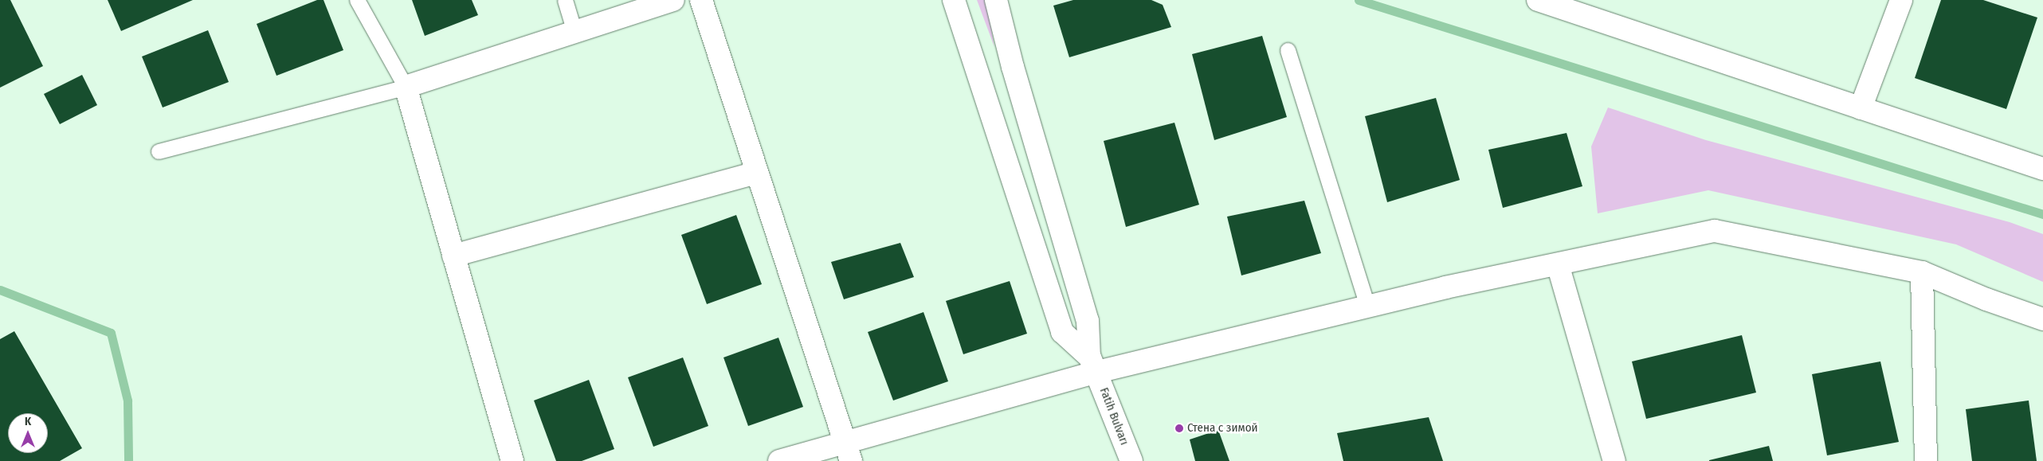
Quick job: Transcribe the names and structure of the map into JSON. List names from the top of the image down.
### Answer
{
  "streets": {
    "street": ["Fatih Bulvarı"]
  },
  "places": ["Стена с зимой"],
  "north": "top"
}
